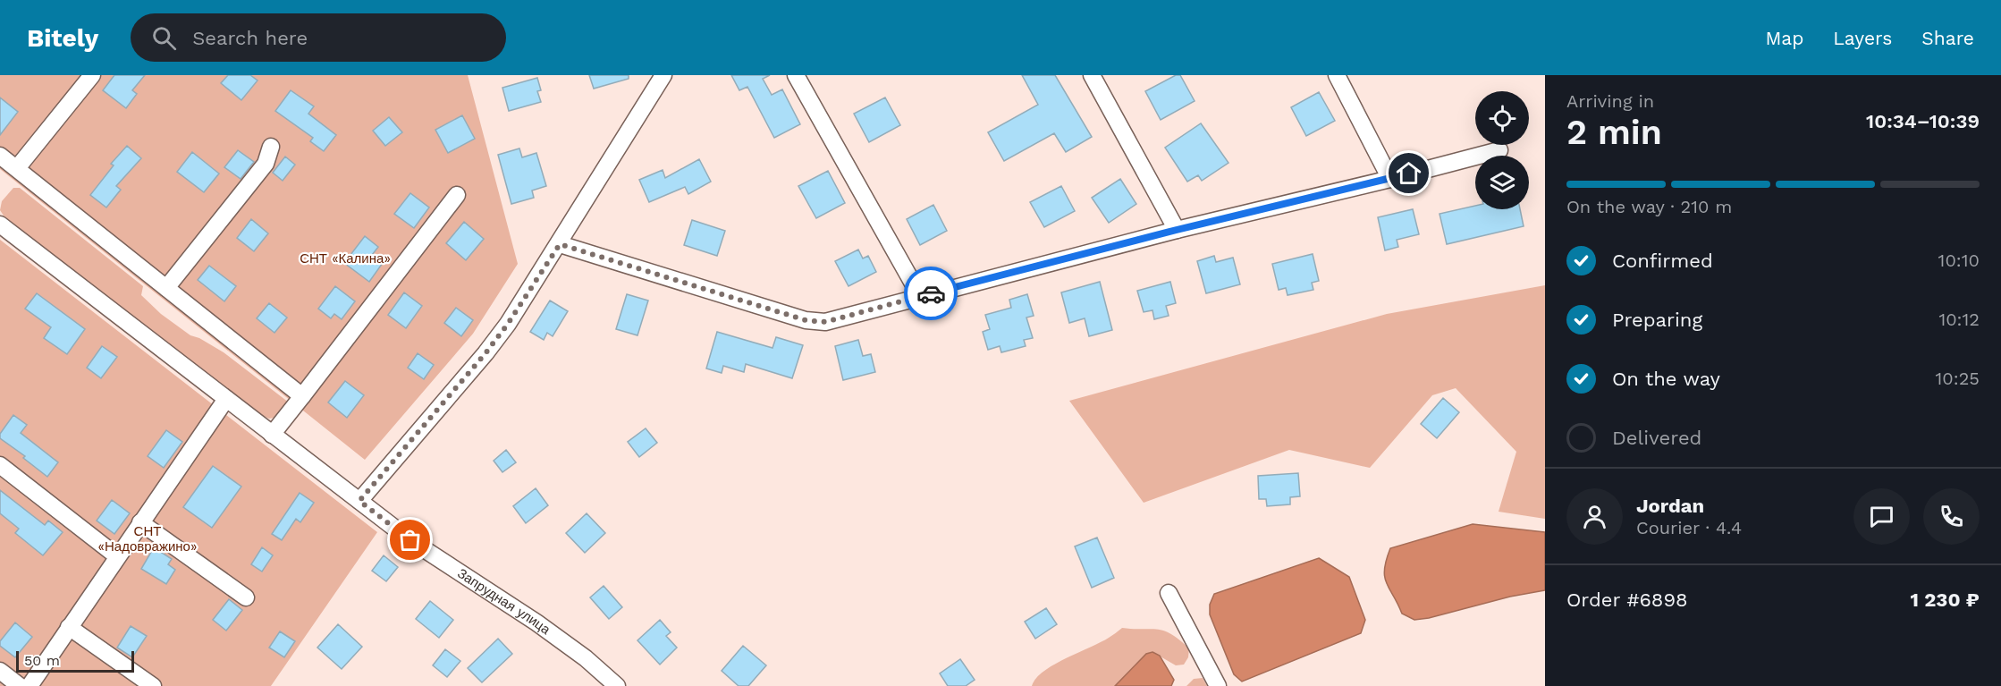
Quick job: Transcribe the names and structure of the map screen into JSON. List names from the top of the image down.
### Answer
{
  "streets": {
    "street": ["Запрудная улица"]
  },
  "parks": ["СНТ «Калина»", "СНТ «Надовражино»"],
  "scale_bar": "50 m",
  "page": {
    "header": "Bitely",
    "search": "Search here",
    "nav": ["Map", "Layers", "Share"],
    "heading": ["2 min", "Arriving in", "10:34–10:39"],
    "panel": [
      "Jordan",
      "Courier · 4.4",
      "Order #6898",
      "1 230 ₽"
    ],
    "bar": "On the way · 210 m",
    "list": [
      ["Confirmed", "10:10"],
      ["Preparing", "10:12"],
      ["On the way", "10:25"],
      "Delivered"
    ],
    "scale": "50 m"
  }
}
